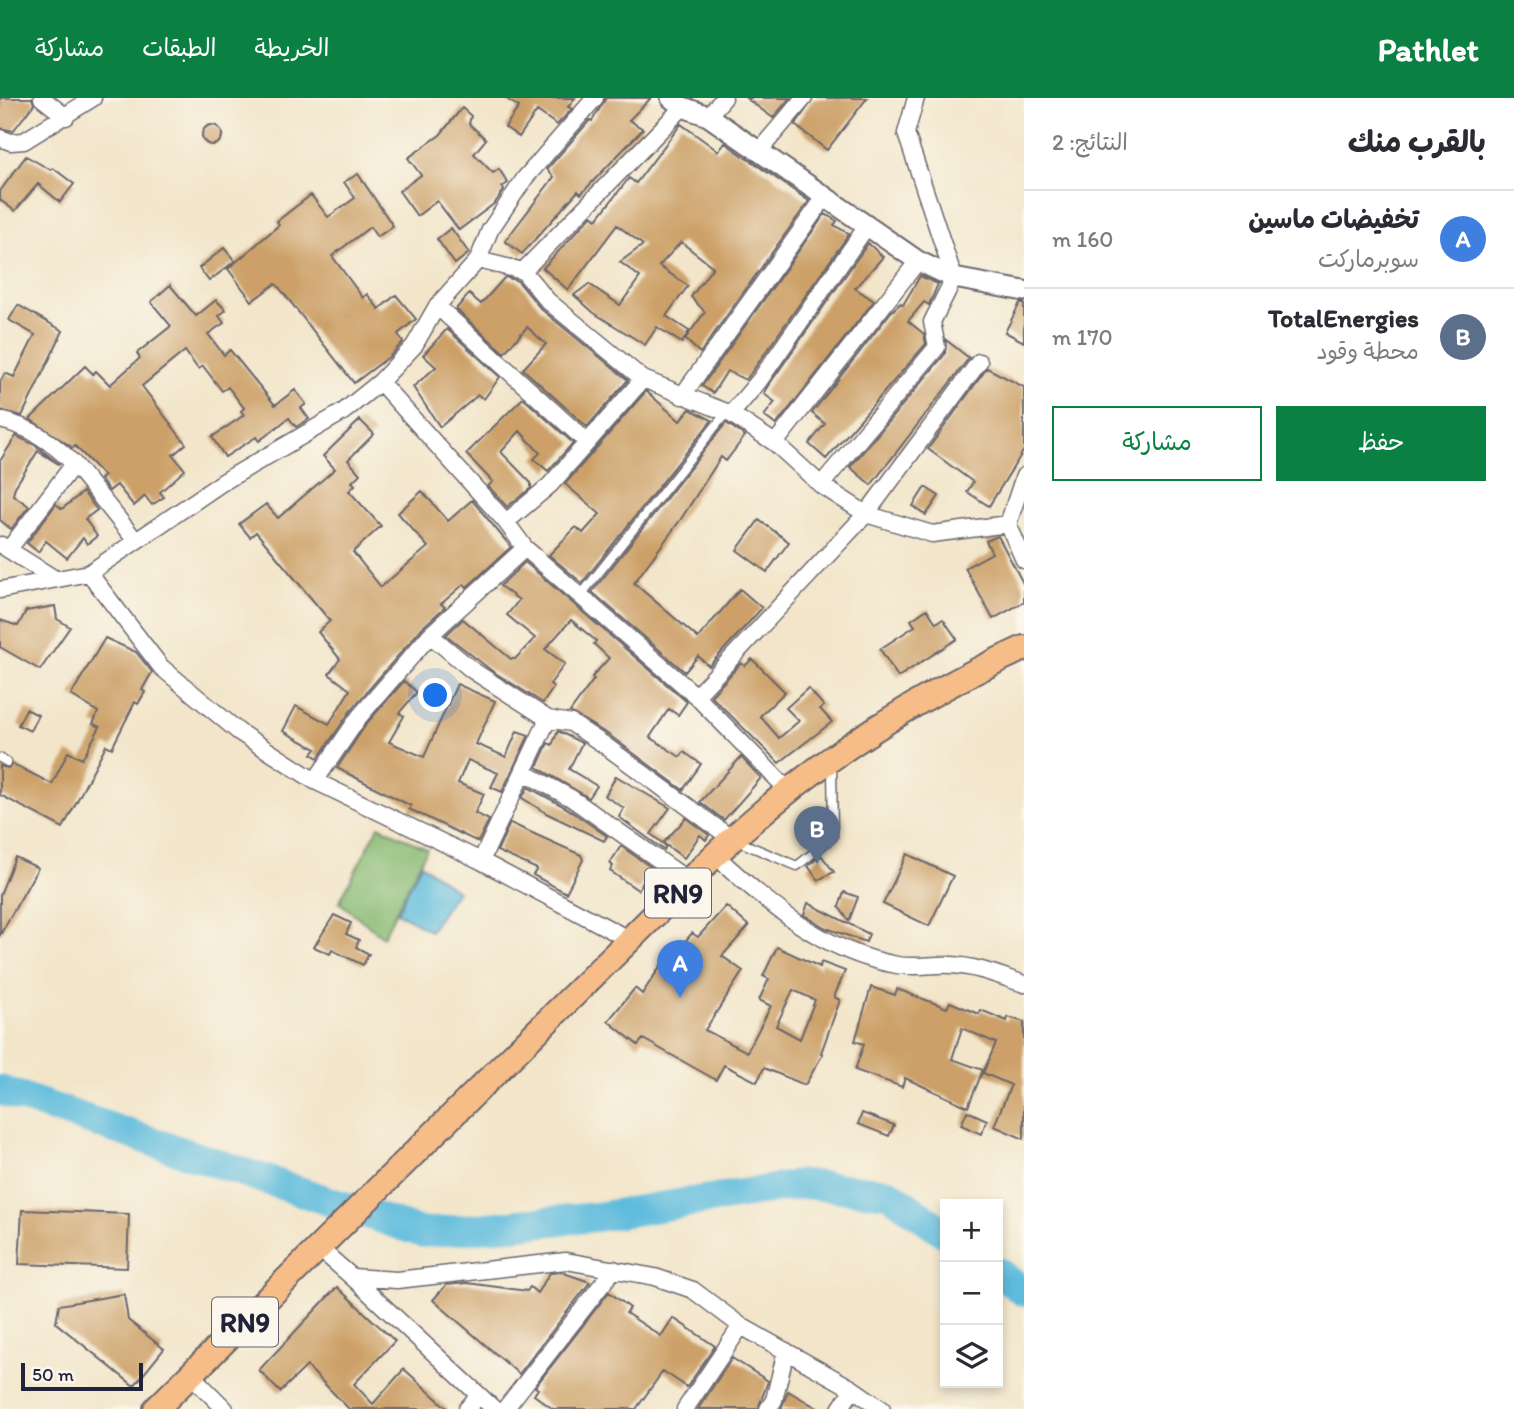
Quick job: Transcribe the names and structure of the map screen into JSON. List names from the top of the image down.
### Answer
{
  "streets": {
    "main road": ["RN9"]
  },
  "scale_bar": "50 m",
  "page": {
    "header": "Pathlet",
    "nav": ["الخريطة", "الطبقات", "مشاركة"],
    "heading": ["بالقرب منك", "النتائج: 2"],
    "list": [
      {
        "mark": "A",
        "name": "تخفيضات ماسين",
        "note": "سوبرماركت",
        "value": "160 m"
      },
      {
        "mark": "B",
        "name": "TotalEnergies",
        "note": "محطة وقود",
        "value": "170 m"
      }
    ],
    "buttons": ["حفظ", "مشاركة"],
    "pins": ["B", "A"],
    "map_buttons": ["+", "−"],
    "scale": "50 m"
  }
}
